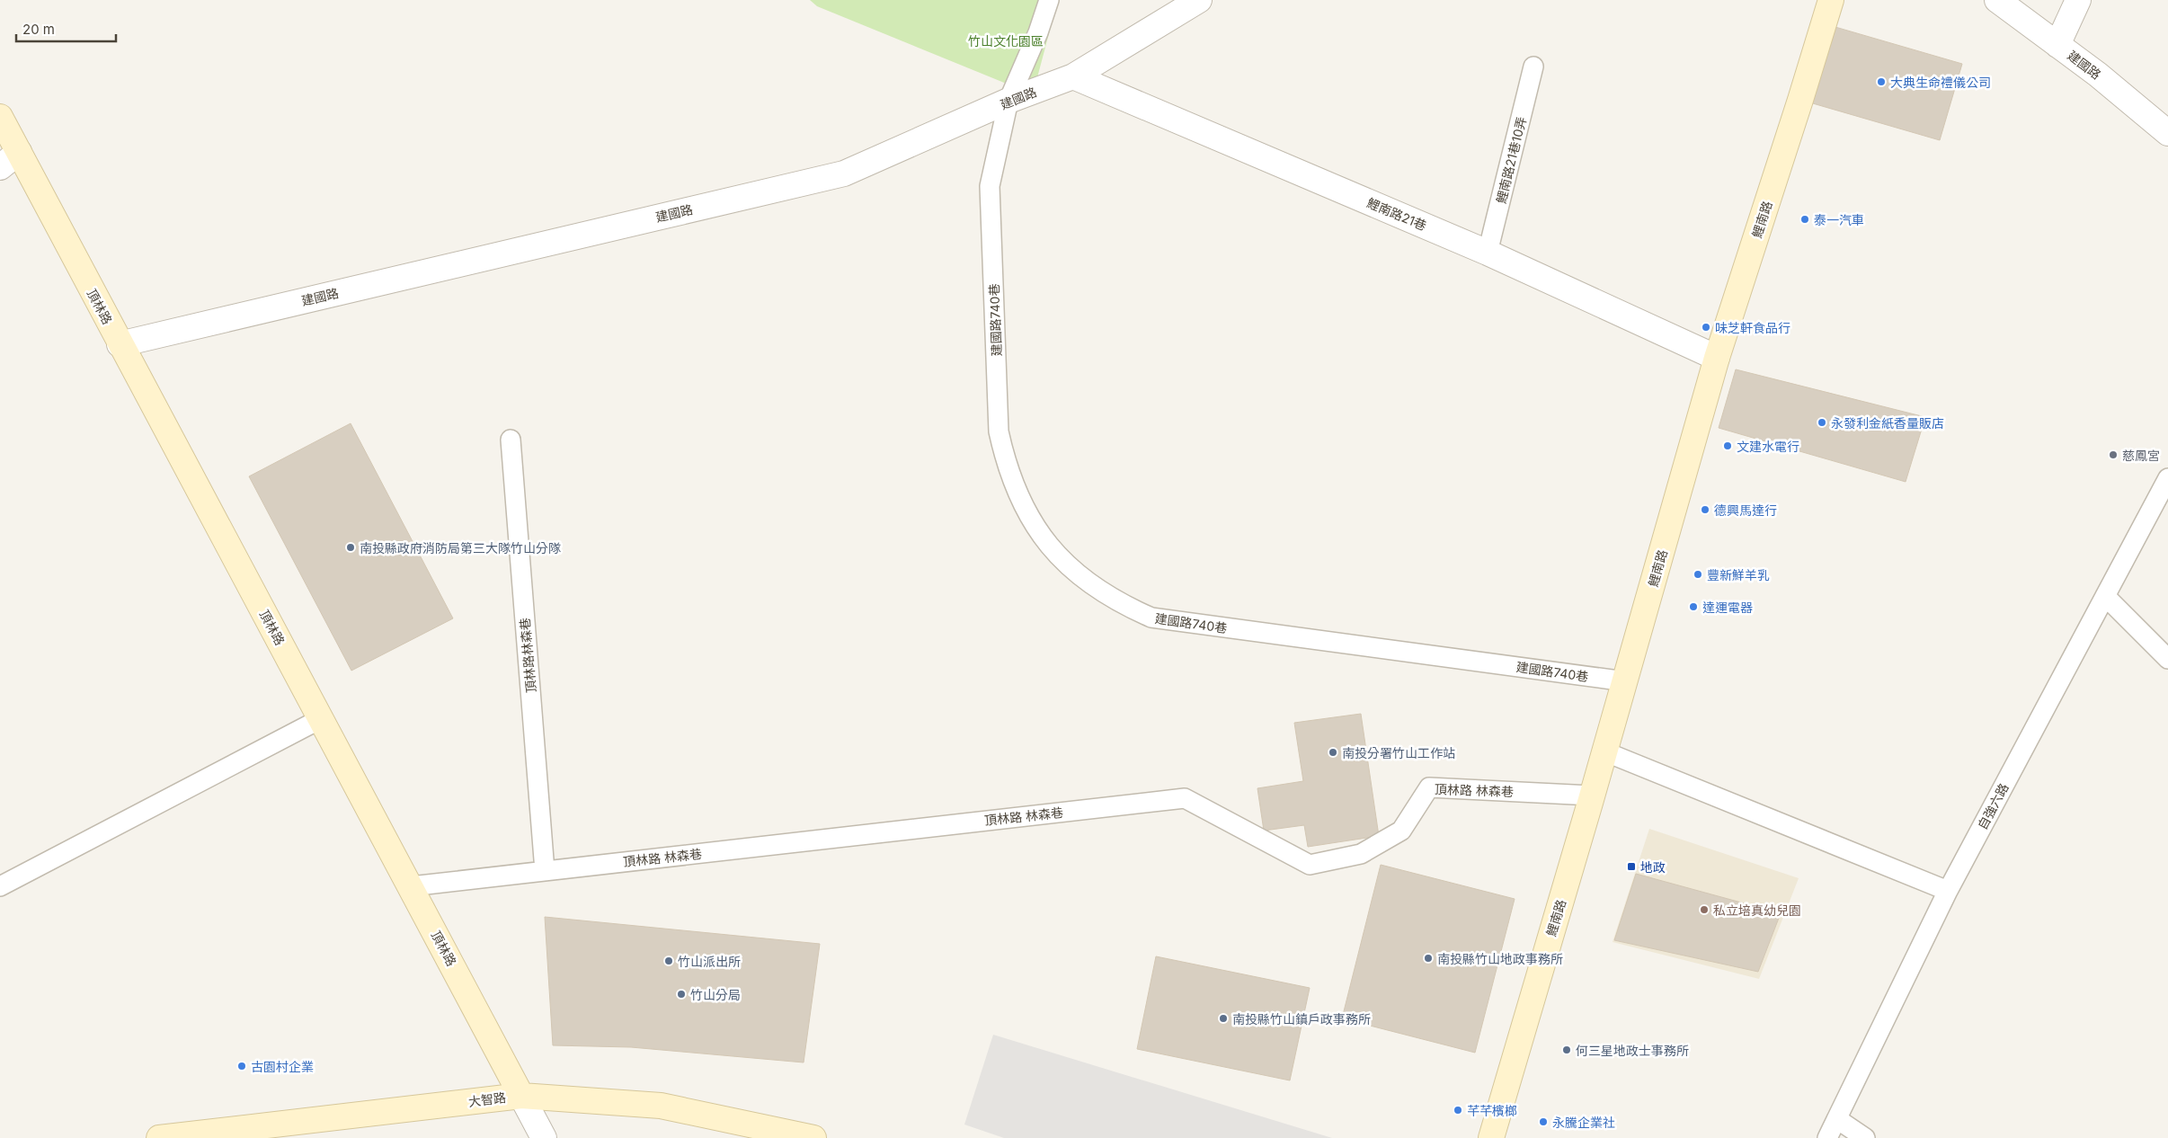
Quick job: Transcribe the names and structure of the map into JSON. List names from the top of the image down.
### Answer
{
  "streets": {
    "street": [
      "建國路",
      "鯉南路21巷",
      "鯉南路",
      "頂林路",
      "大智路"
    ],
    "lane": [
      "鯉南路21巷10弄",
      "建國路740巷",
      "頂林路林森巷",
      "頂林路 林森巷",
      "自強六路"
    ]
  },
  "crossings": [
    ["建國路", "鯉南路21巷"],
    ["建國路", "頂林路"],
    ["建國路", "建國路740巷"],
    ["鯉南路21巷10弄", "鯉南路21巷"],
    ["鯉南路21巷", "鯉南路"],
    ["鯉南路", "建國路740巷"],
    ["鯉南路", "頂林路 林森巷"],
    ["頂林路", "頂林路 林森巷"],
    ["頂林路", "大智路"],
    ["頂林路林森巷", "頂林路 林森巷"]
  ],
  "parks": ["竹山文化園區"],
  "places": {
    "other": [
      "大典生命禮儀公司",
      "泰一汽車",
      "味芝軒食品行",
      "永發利金紙香量販店",
      "文建水電行",
      "慈鳳宮",
      "德興馬達行",
      "南投縣政府消防局第三大隊竹山分隊",
      "豐新鮮羊乳",
      "達運電器",
      "南投分署竹山工作站",
      "私立培真幼兒園",
      "南投縣竹山地政事務所",
      "竹山派出所",
      "竹山分局",
      "南投縣竹山鎮戶政事務所",
      "何三星地政士事務所",
      "古園村企業",
      "芊芊檳榔",
      "永騰企業社"
    ],
    "transit": ["地政"]
  },
  "scale_bar": "20 m"
}
